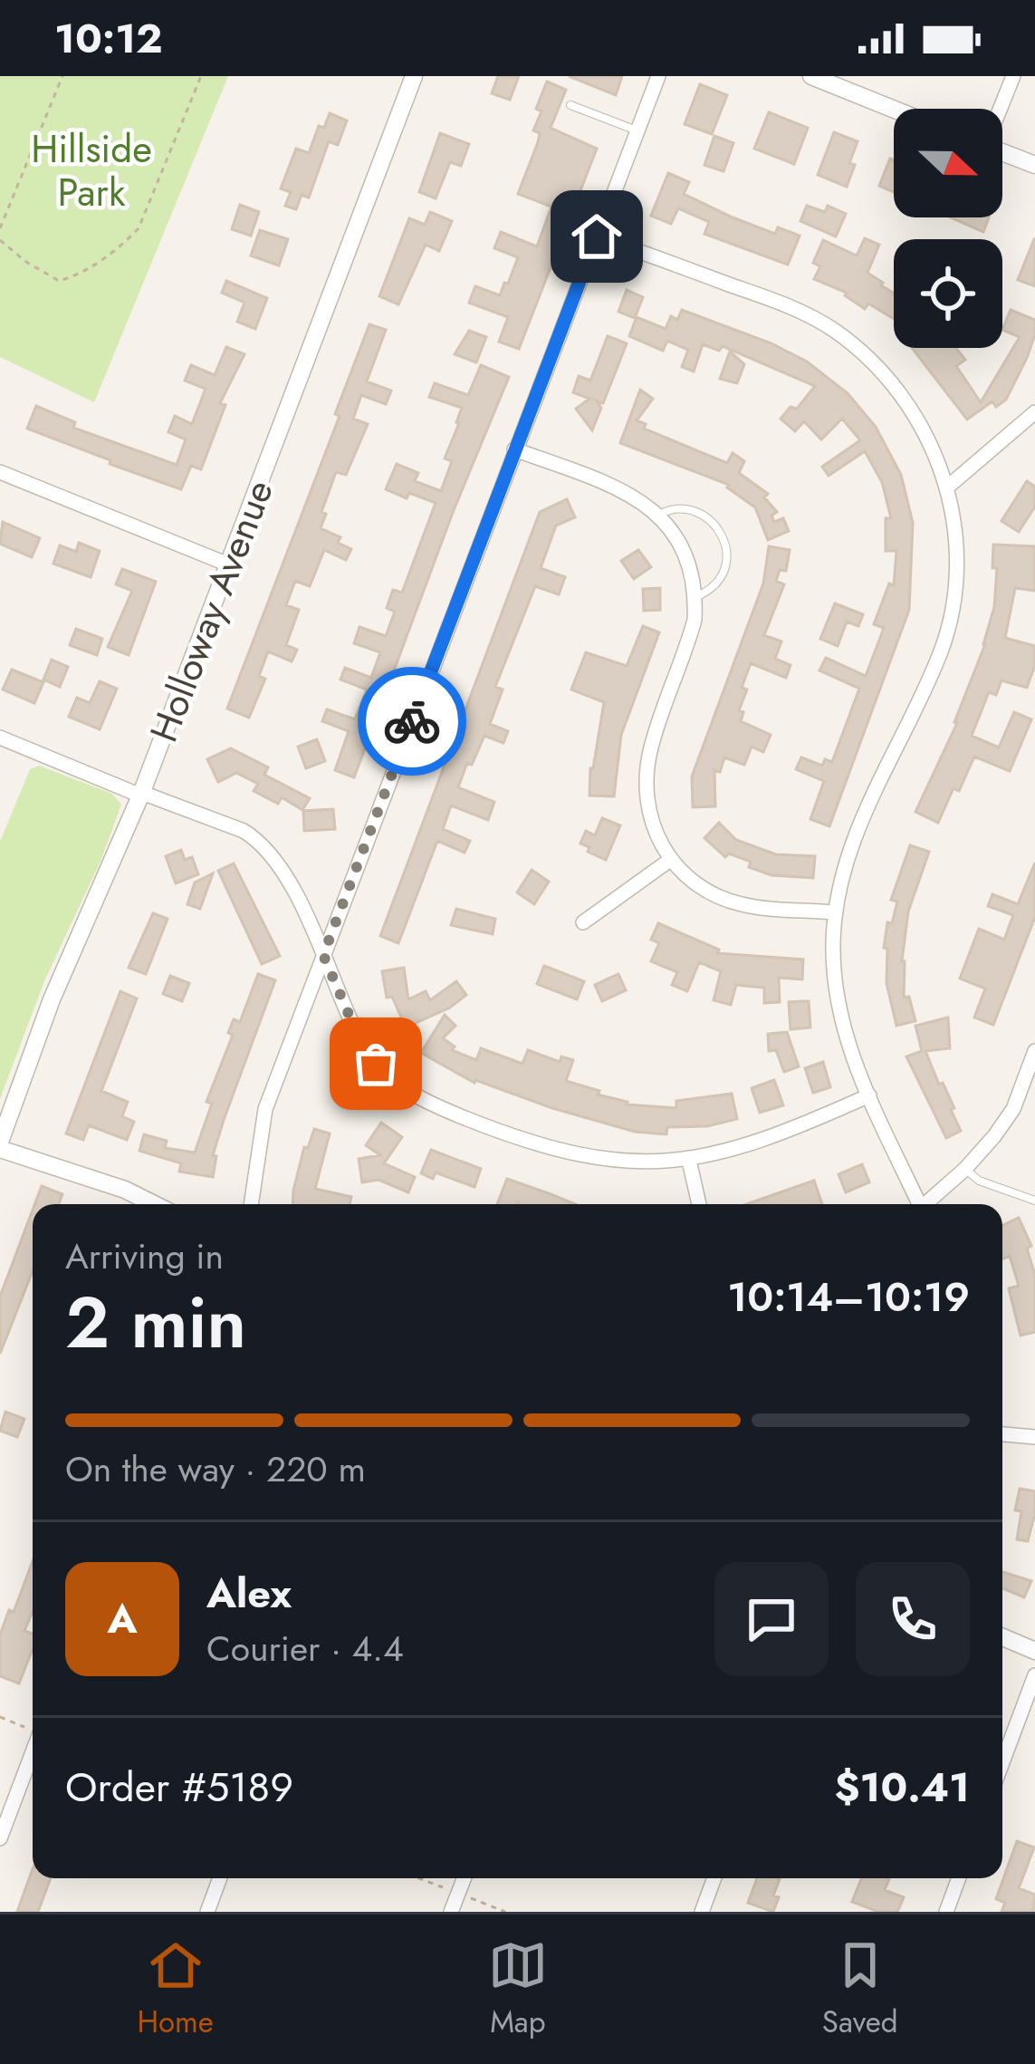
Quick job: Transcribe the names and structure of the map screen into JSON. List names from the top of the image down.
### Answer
{
  "streets": {
    "street": ["Holloway Avenue"]
  },
  "parks": ["Hillside Park"],
  "north": "right",
  "page": {
    "status": "10:12",
    "heading": ["2 min", "Arriving in", "10:14–10:19"],
    "panel": [
      "Alex",
      "Courier · 4.4",
      "Order #5189",
      "$10.41"
    ],
    "bar": "On the way · 220 m",
    "round": "A",
    "tabs": ["Home", "Map", "Saved"]
  }
}
